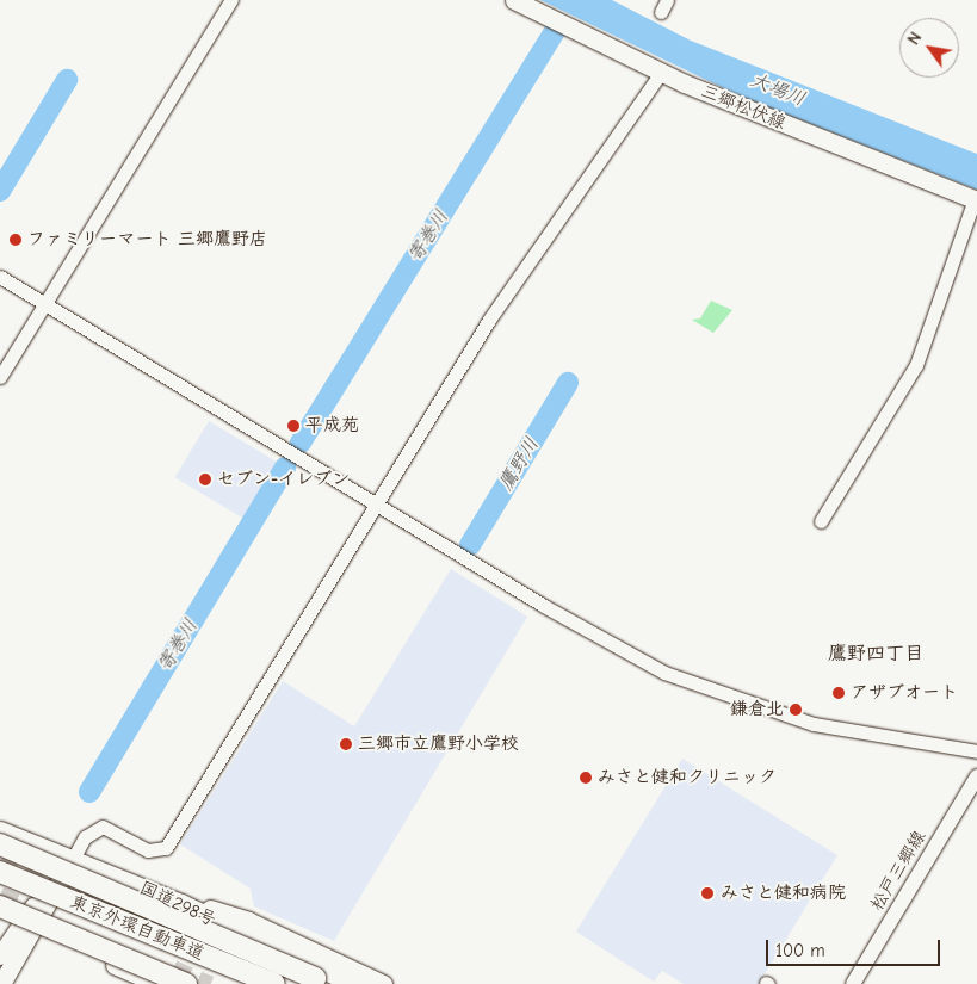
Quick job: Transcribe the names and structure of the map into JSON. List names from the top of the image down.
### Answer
{
  "streets": {
    "highway": ["東京外環自動車道"],
    "main road": ["三郷松伏線", "松戸三郷線", "国道298号"]
  },
  "districts": ["鷹野四丁目"],
  "water": ["大場川", "寄巻川", "鷹野川"],
  "places": [
    "ファミリーマート 三郷鷹野店",
    "平成苑",
    "セブン-イレブン",
    "アザブオート",
    "鎌倉北",
    "三郷市立鷹野小学校",
    "みさと健和クリニック",
    "みさと健和病院"
  ],
  "scale_bar": "100 m",
  "north": "top left"
}
